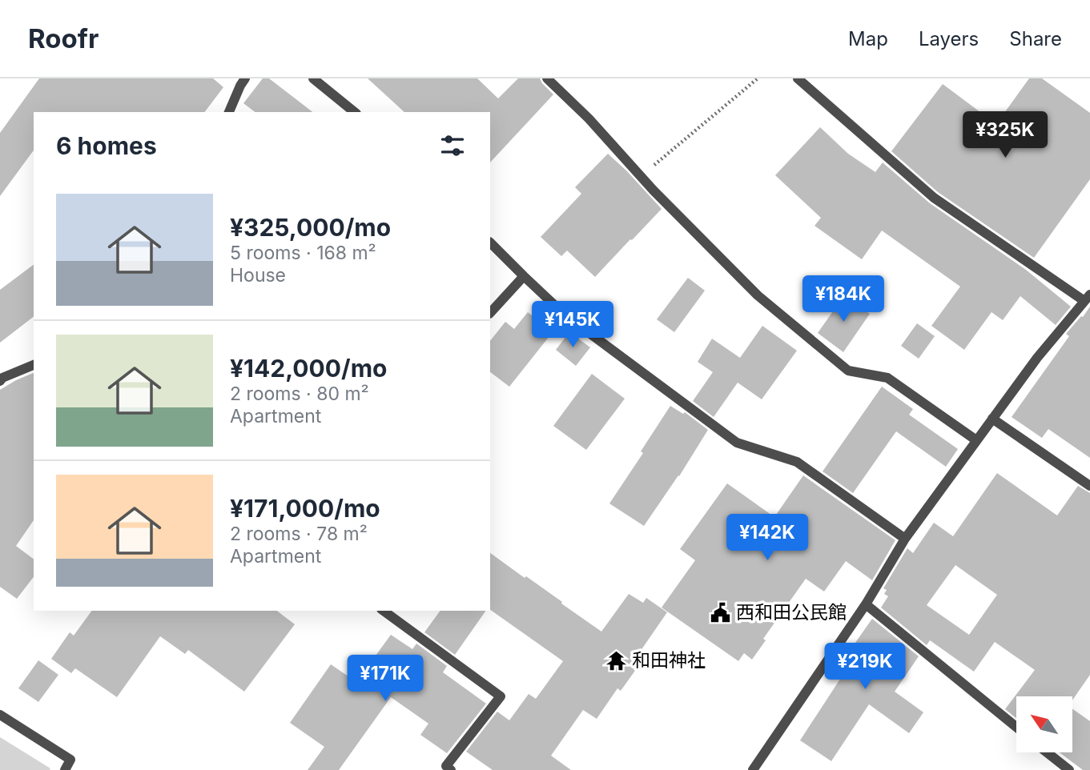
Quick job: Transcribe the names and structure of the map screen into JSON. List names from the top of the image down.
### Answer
{
  "places": {
    "public building": ["西和田公民館"],
    "temple": ["和田神社"]
  },
  "north": "top left",
  "page": {
    "header": "Roofr",
    "nav": ["Map", "Layers", "Share"],
    "price": [
      "¥325K",
      "¥184K",
      "¥145K",
      "¥142K",
      "¥219K",
      "¥171K"
    ],
    "heading": "6 homes",
    "list": [
      {
        "name": "¥325,000/mo",
        "note": "5 rooms · 168 m² · House"
      },
      {
        "name": "¥142,000/mo",
        "note": "2 rooms · 80 m² · Apartment"
      },
      {
        "name": "¥171,000/mo",
        "note": "2 rooms · 78 m² · Apartment"
      }
    ]
  }
}
